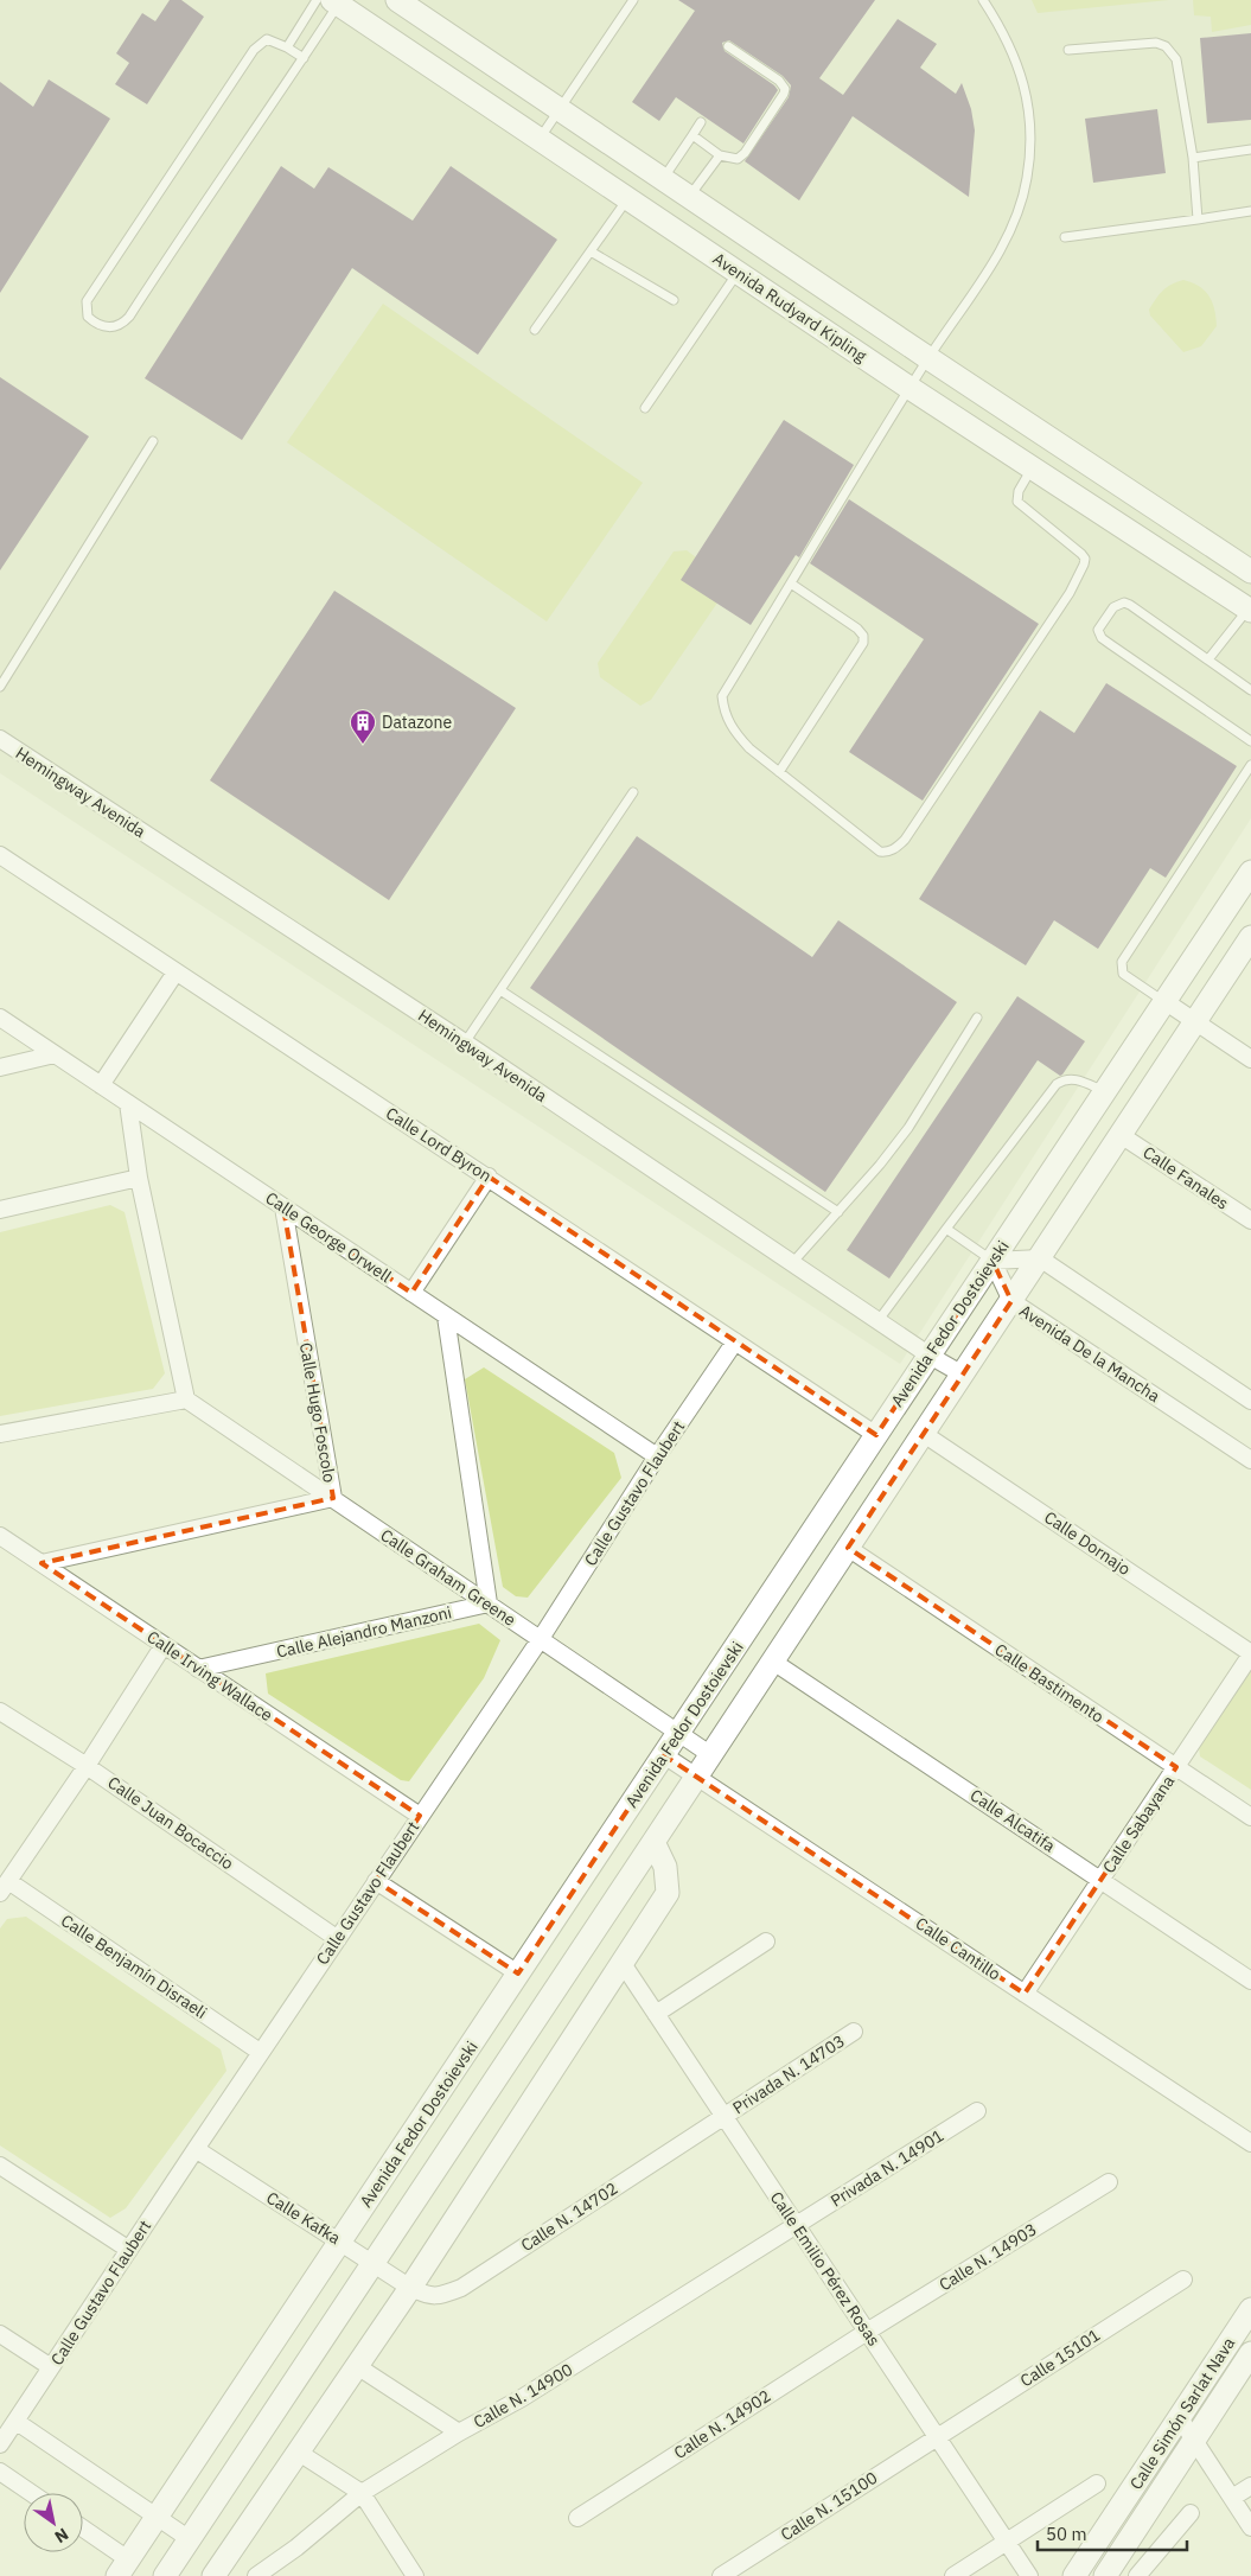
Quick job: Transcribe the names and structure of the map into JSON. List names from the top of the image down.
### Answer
{
  "streets": {
    "main road": ["Avenida Rudyard Kipling", "Avenida Fedor Dostoievski", "Calle Simón Sarlat Nava"],
    "street": [
      "Hemingway Avenida",
      "Calle Lord Byron",
      "Calle Fanales",
      "Calle George Orwell",
      "Avenida De la Mancha",
      "Calle Hugo Foscolo",
      "Calle Gustavo Flaubert",
      "Calle Dornajo",
      "Calle Graham Greene",
      "Calle Alejandro Manzoni",
      "Calle Irving Wallace",
      "Calle Bastimento",
      "Calle Alcatifa",
      "Calle Juan Bocaccio",
      "Calle Sabayana",
      "Calle Cantillo",
      "Calle Benjamín Disraeli",
      "Privada N. 14703",
      "Privada N. 14901",
      "Calle N. 14702",
      "Calle Kafka",
      "Calle N. 14903",
      "Calle Emilio Pérez Rosas",
      "Calle 15101",
      "Calle N. 14900",
      "Calle N. 14902",
      "Calle N. 15100"
    ]
  },
  "crossings": [
    ["Hemingway Avenida", "Avenida Fedor Dostoievski"],
    ["Calle Lord Byron", "Avenida Fedor Dostoievski"],
    ["Calle Lord Byron", "Calle Gustavo Flaubert"],
    ["Calle George Orwell", "Calle Hugo Foscolo"],
    ["Calle George Orwell", "Calle Gustavo Flaubert"],
    ["Avenida Fedor Dostoievski", "Avenida De la Mancha"],
    ["Avenida Fedor Dostoievski", "Calle Graham Greene"],
    ["Avenida Fedor Dostoievski", "Calle Cantillo"],
    ["Avenida Fedor Dostoievski", "Calle Kafka"],
    ["Calle Hugo Foscolo", "Calle Graham Greene"],
    ["Calle Hugo Foscolo", "Calle Irving Wallace"],
    ["Calle Gustavo Flaubert", "Calle Graham Greene"],
    ["Calle Gustavo Flaubert", "Calle Irving Wallace"],
    ["Calle Gustavo Flaubert", "Calle Juan Bocaccio"],
    ["Calle Gustavo Flaubert", "Calle Benjamín Disraeli"],
    ["Calle Gustavo Flaubert", "Calle Kafka"],
    ["Calle Dornajo", "Calle Sabayana"],
    ["Calle Graham Greene", "Calle Alejandro Manzoni"],
    ["Calle Alejandro Manzoni", "Calle Irving Wallace"],
    ["Calle Bastimento", "Calle Sabayana"],
    ["Calle Alcatifa", "Calle Sabayana"],
    ["Calle Sabayana", "Calle Cantillo"],
    ["Privada N. 14703", "Calle N. 14702"],
    ["Privada N. 14703", "Calle Emilio Pérez Rosas"],
    ["Privada N. 14901", "Calle Emilio Pérez Rosas"],
    ["Privada N. 14901", "Calle N. 14900"],
    ["Calle N. 14702", "Calle Kafka"],
    ["Calle N. 14702", "Calle Emilio Pérez Rosas"],
    ["Calle N. 14903", "Calle Emilio Pérez Rosas"],
    ["Calle N. 14903", "Calle N. 14902"],
    ["Calle Emilio Pérez Rosas", "Calle 15101"],
    ["Calle Emilio Pérez Rosas", "Calle N. 14900"],
    ["Calle Emilio Pérez Rosas", "Calle N. 14902"],
    ["Calle Emilio Pérez Rosas", "Calle N. 15100"],
    ["Calle 15101", "Calle N. 15100"]
  ],
  "places": {
    "building": ["Datazone"]
  },
  "scale_bar": "50 m",
  "north": "bottom right"
}
